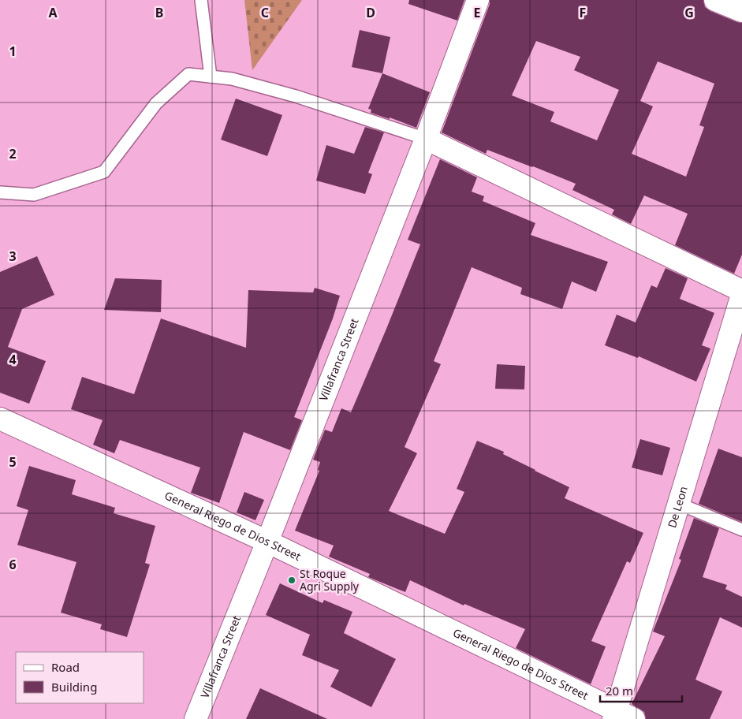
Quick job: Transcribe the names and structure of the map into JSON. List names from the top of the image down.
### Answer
{
  "streets": {
    "street": ["Villafranca Street", "De Leon", "General Riego de Dios Street"]
  },
  "crossings": [
    ["Villafranca Street", "General Riego de Dios Street"],
    ["De Leon", "General Riego de Dios Street"]
  ],
  "places": ["St Roque Agri Supply"],
  "legend": ["Road", "Building"],
  "scale_bar": "20 m",
  "grid": {
    "columns": [
      "A",
      "B",
      "C",
      "D",
      "E",
      "F",
      "G"
    ],
    "rows": [
      "1",
      "2",
      "3",
      "4",
      "5",
      "6"
    ]
  }
}
